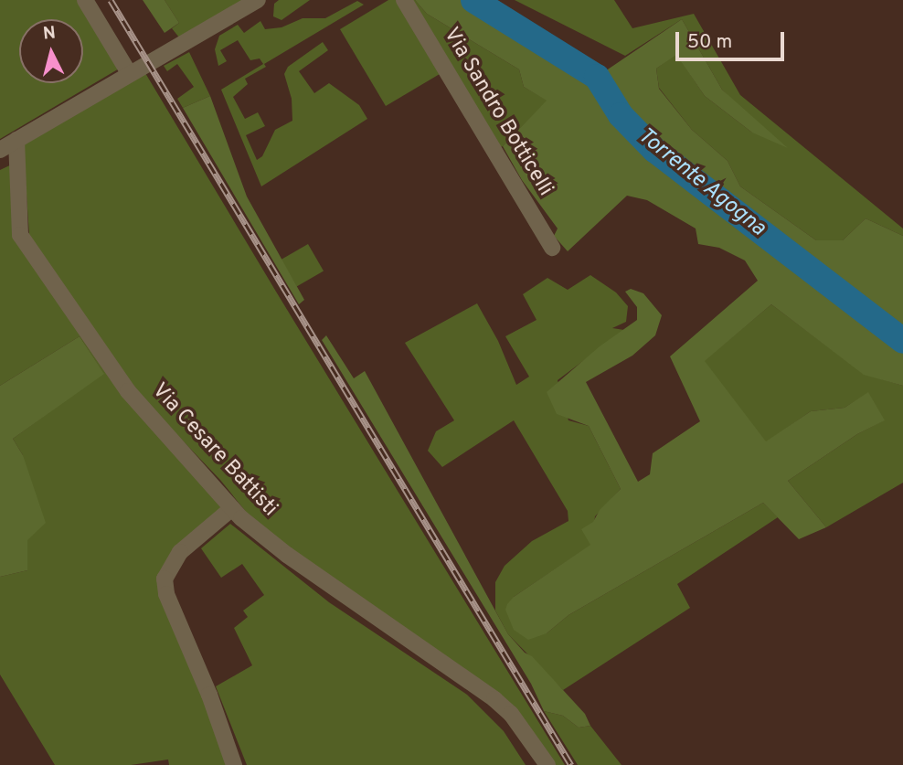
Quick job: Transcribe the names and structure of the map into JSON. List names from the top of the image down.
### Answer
{
  "streets": {
    "street": ["Via Sandro Botticelli", "Via Cesare Battisti"]
  },
  "water": ["Torrente Agogna"],
  "scale_bar": "50 m",
  "north": "top"
}
